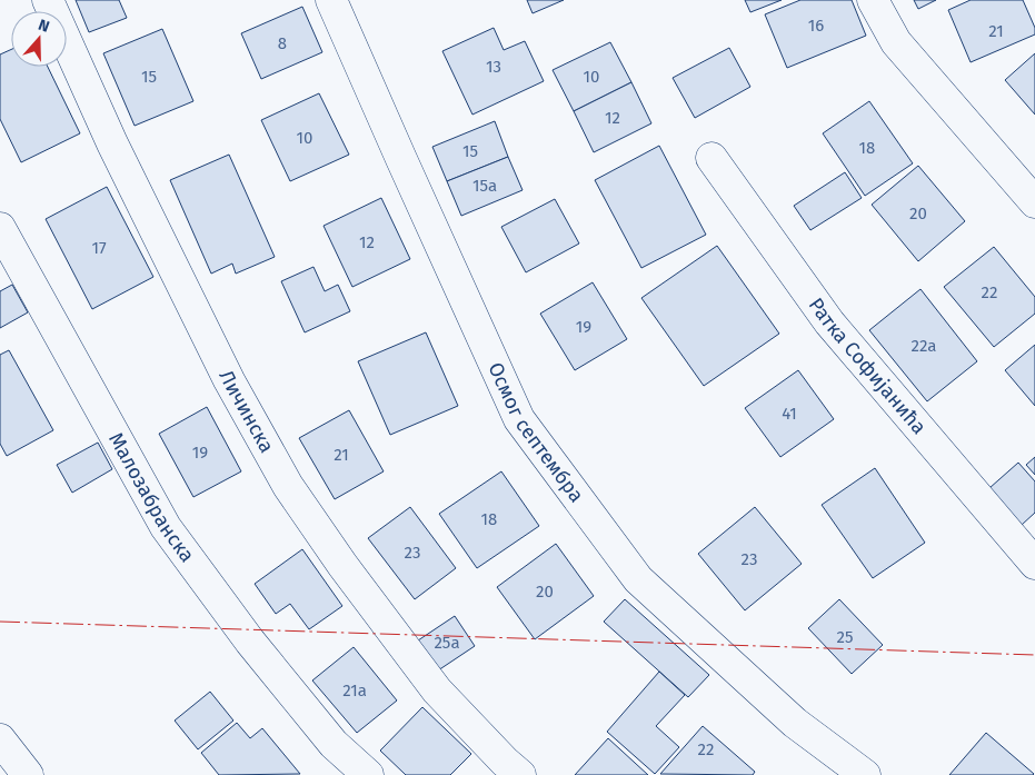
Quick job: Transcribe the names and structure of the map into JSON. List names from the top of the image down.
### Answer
{
  "streets": {
    "street": [
      "Ратка Софијанића",
      "Личинска",
      "Осмог септембра",
      "Малозабранска"
    ]
  },
  "house_numbers": [
    "16",
    "21",
    "8",
    "13",
    "15",
    "10",
    "12",
    "10",
    "18",
    "15",
    "15a",
    "20",
    "12",
    "17",
    "22",
    "19",
    "22a",
    "41",
    "19",
    "21",
    "18",
    "23",
    "23",
    "20",
    "25",
    "25a",
    "21a",
    "22"
  ],
  "north": "top"
}
